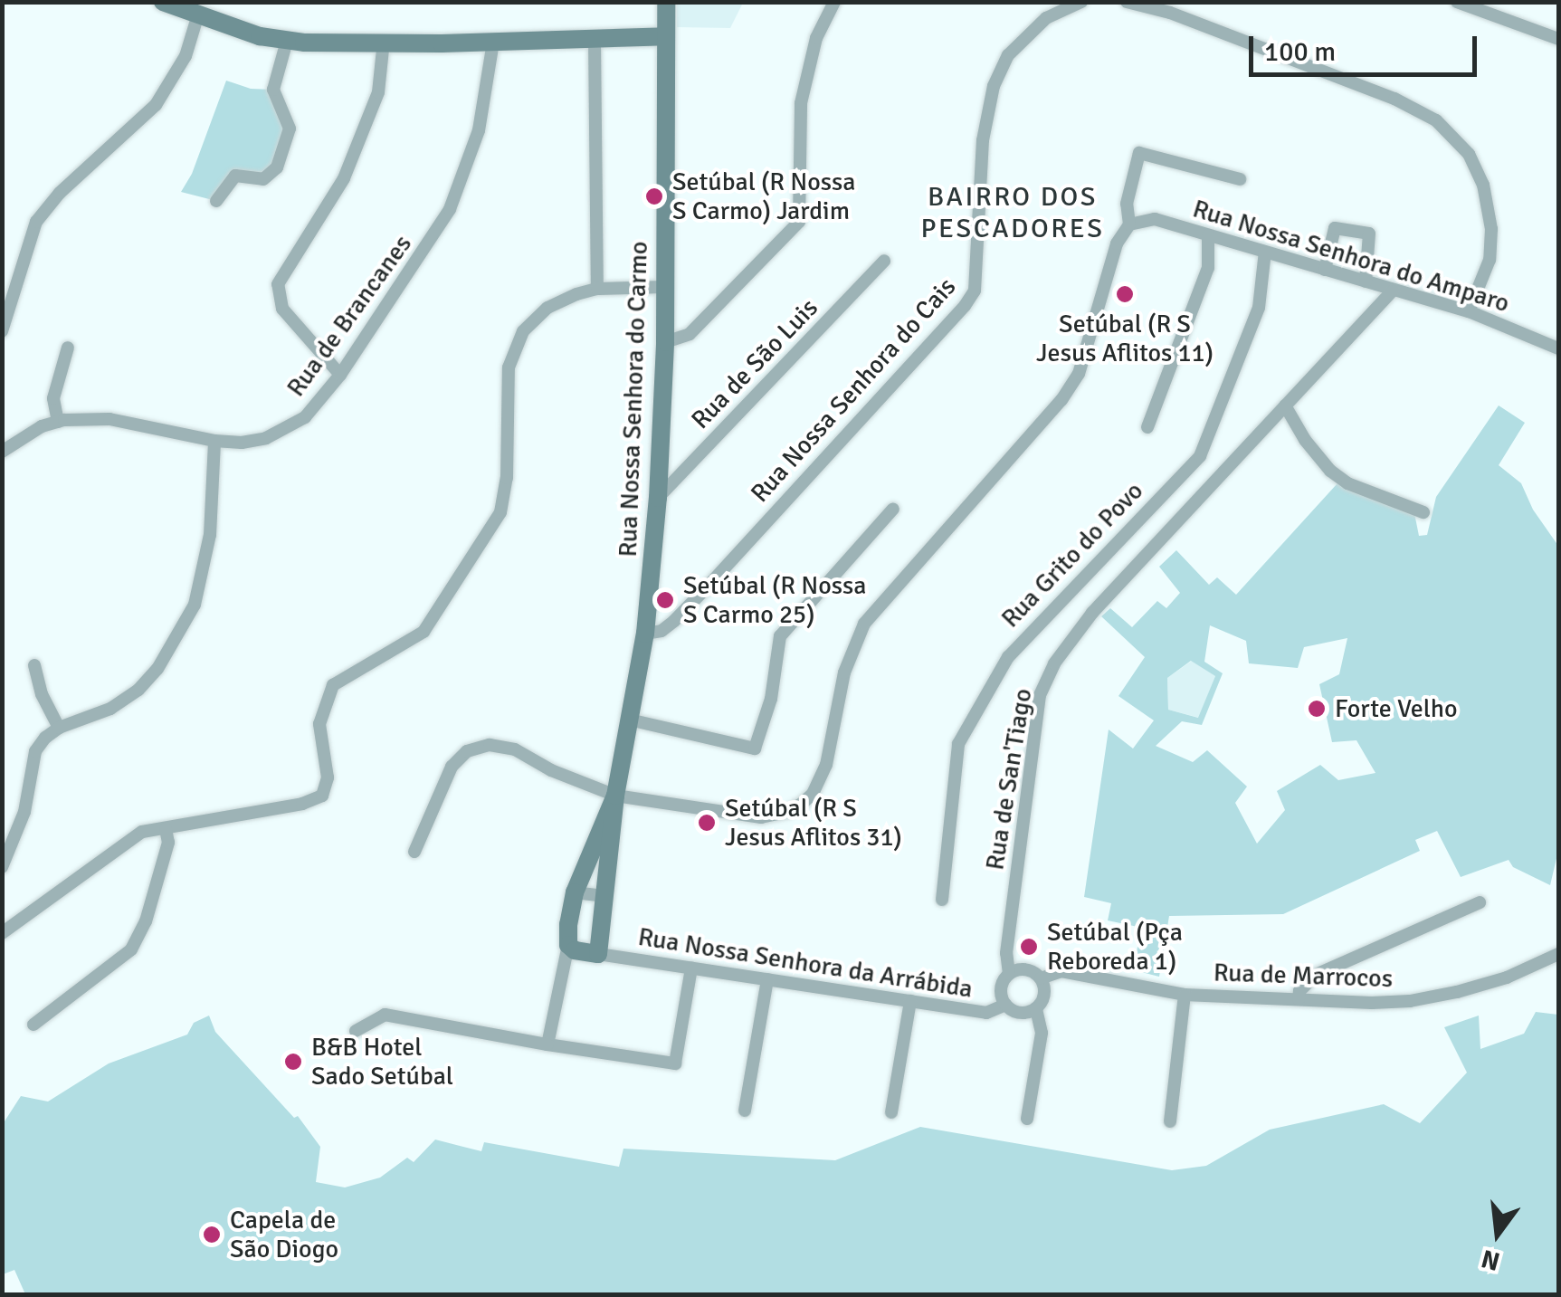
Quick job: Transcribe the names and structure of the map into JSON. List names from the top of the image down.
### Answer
{
  "streets": {
    "street": [
      "Rua Nossa Senhora do Amparo",
      "Rua de Brancanes",
      "Rua de São Luis",
      "Rua Nossa Senhora do Cais",
      "Rua Nossa Senhora do Carmo",
      "Rua Grito do Povo",
      "Rua de San'Tiago",
      "Rua Nossa Senhora da Arrábida",
      "Rua de Marrocos"
    ]
  },
  "crossings": [
    ["Rua Nossa Senhora do Amparo", "Rua Grito do Povo"],
    ["Rua Nossa Senhora do Amparo", "Rua de San'Tiago"],
    ["Rua de São Luis", "Rua Nossa Senhora do Carmo"],
    ["Rua Nossa Senhora do Cais", "Rua Nossa Senhora do Carmo"],
    ["Rua de San'Tiago", "Rua Nossa Senhora da Arrábida"],
    ["Rua de San'Tiago", "Rua de Marrocos"],
    ["Rua Nossa Senhora da Arrábida", "Rua de Marrocos"]
  ],
  "districts": ["BAIRRO DOS PESCADORES"],
  "places": [
    "Setúbal (R Nossa S Carmo) Jardim",
    "Setúbal (R S Jesus Aflitos 11)",
    "Setúbal (R Nossa S Carmo 25)",
    "Forte Velho",
    "Setúbal (R S Jesus Aflitos 31)",
    "Setúbal (Pça Reboreda 1)",
    "B&B Hotel Sado Setúbal",
    "Capela de São Diogo"
  ],
  "scale_bar": "100 m",
  "north": "bottom"
}
